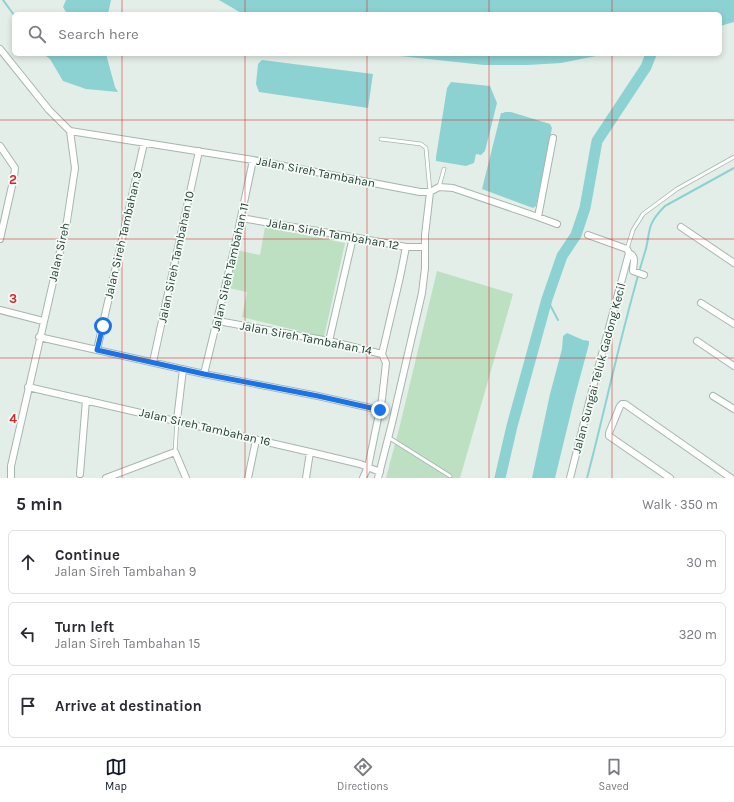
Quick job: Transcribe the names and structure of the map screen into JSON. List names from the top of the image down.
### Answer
{
  "streets": {
    "street": [
      "Jalan Sireh Tambahan",
      "Jalan Sireh Tambahan 12",
      "Jalan Sireh Tambahan 9",
      "Jalan Sireh",
      "Jalan Sireh Tambahan 10",
      "Jalan Sireh Tambahan 11",
      "Jalan Sireh Tambahan 14",
      "Jalan Sungai Teluk Gadong Kecil",
      "Jalan Sireh Tambahan 16"
    ]
  },
  "crossings": [
    ["Jalan Sireh Tambahan", "Jalan Sireh Tambahan 9"],
    ["Jalan Sireh Tambahan", "Jalan Sireh"],
    ["Jalan Sireh Tambahan", "Jalan Sireh Tambahan 10"],
    ["Jalan Sireh Tambahan", "Jalan Sireh Tambahan 11"],
    ["Jalan Sireh Tambahan 12", "Jalan Sireh Tambahan 11"],
    ["Jalan Sireh Tambahan 12", "Jalan Sireh Tambahan 14"],
    ["Jalan Sireh", "Jalan Sireh Tambahan 16"],
    ["Jalan Sireh Tambahan 11", "Jalan Sireh Tambahan 14"]
  ],
  "page": {
    "search": "Search here",
    "heading": ["5 min", "Walk · 350 m"],
    "list": [
      ["Continue", "Jalan Sireh Tambahan 9", "30 m"],
      ["Turn left", "Jalan Sireh Tambahan 15", "320 m"],
      "Arrive at destination"
    ],
    "nav": ["Map", "Directions", "Saved"]
  },
  "grid": {
    "rows": ["2", "3", "4"]
  }
}
